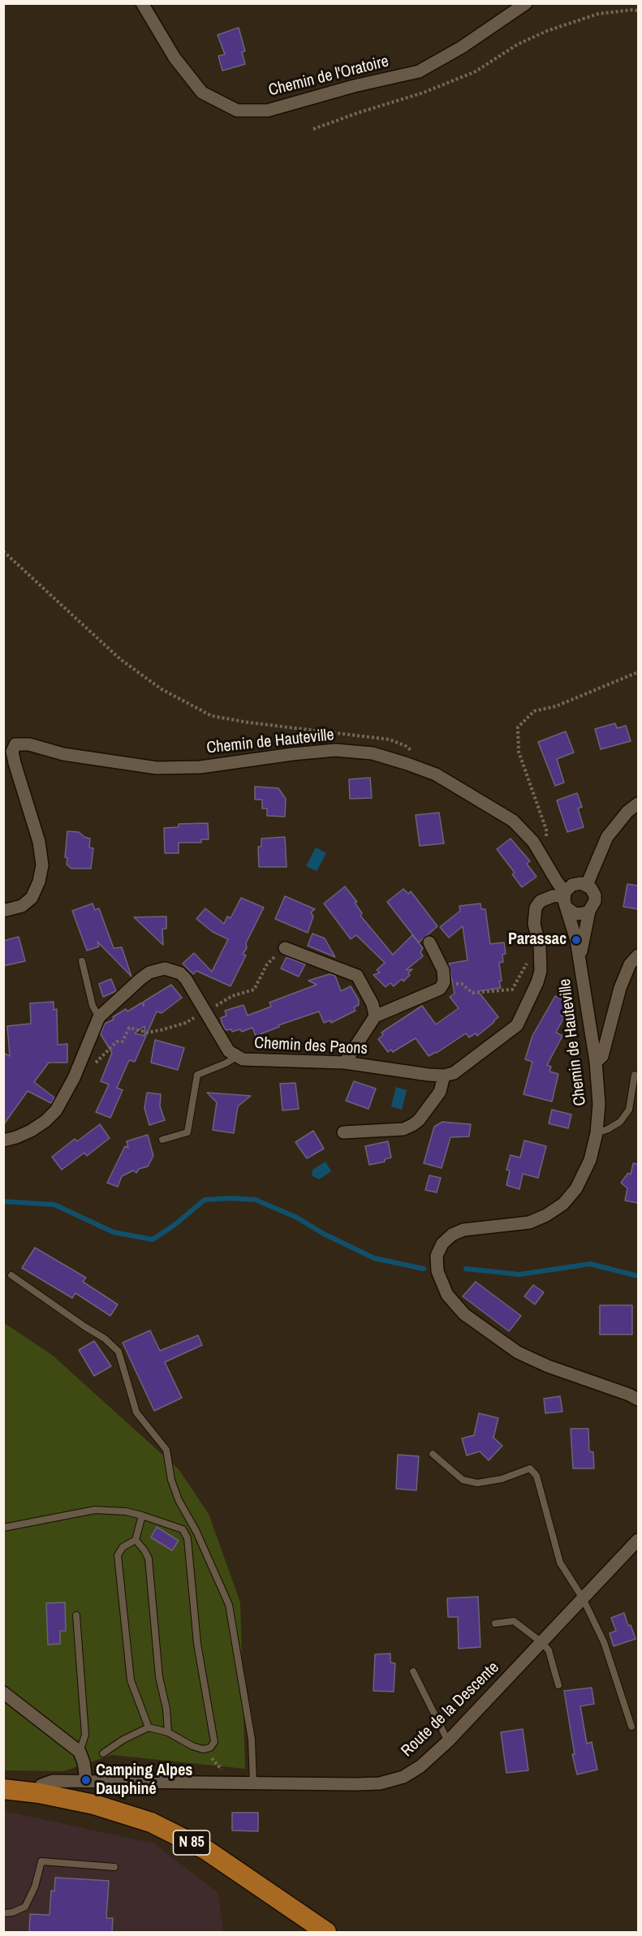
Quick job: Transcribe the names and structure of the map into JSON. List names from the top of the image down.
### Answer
{
  "streets": {
    "main road": ["N 85"],
    "street": [
      "Chemin de l'Oratoire",
      "Chemin de Hauteville",
      "Chemin des Paons",
      "Route de la Descente"
    ]
  },
  "crossings": [
    ["Route de la Descente", "N 85"]
  ],
  "places": ["Parassac", "Camping Alpes Dauphiné"]
}
